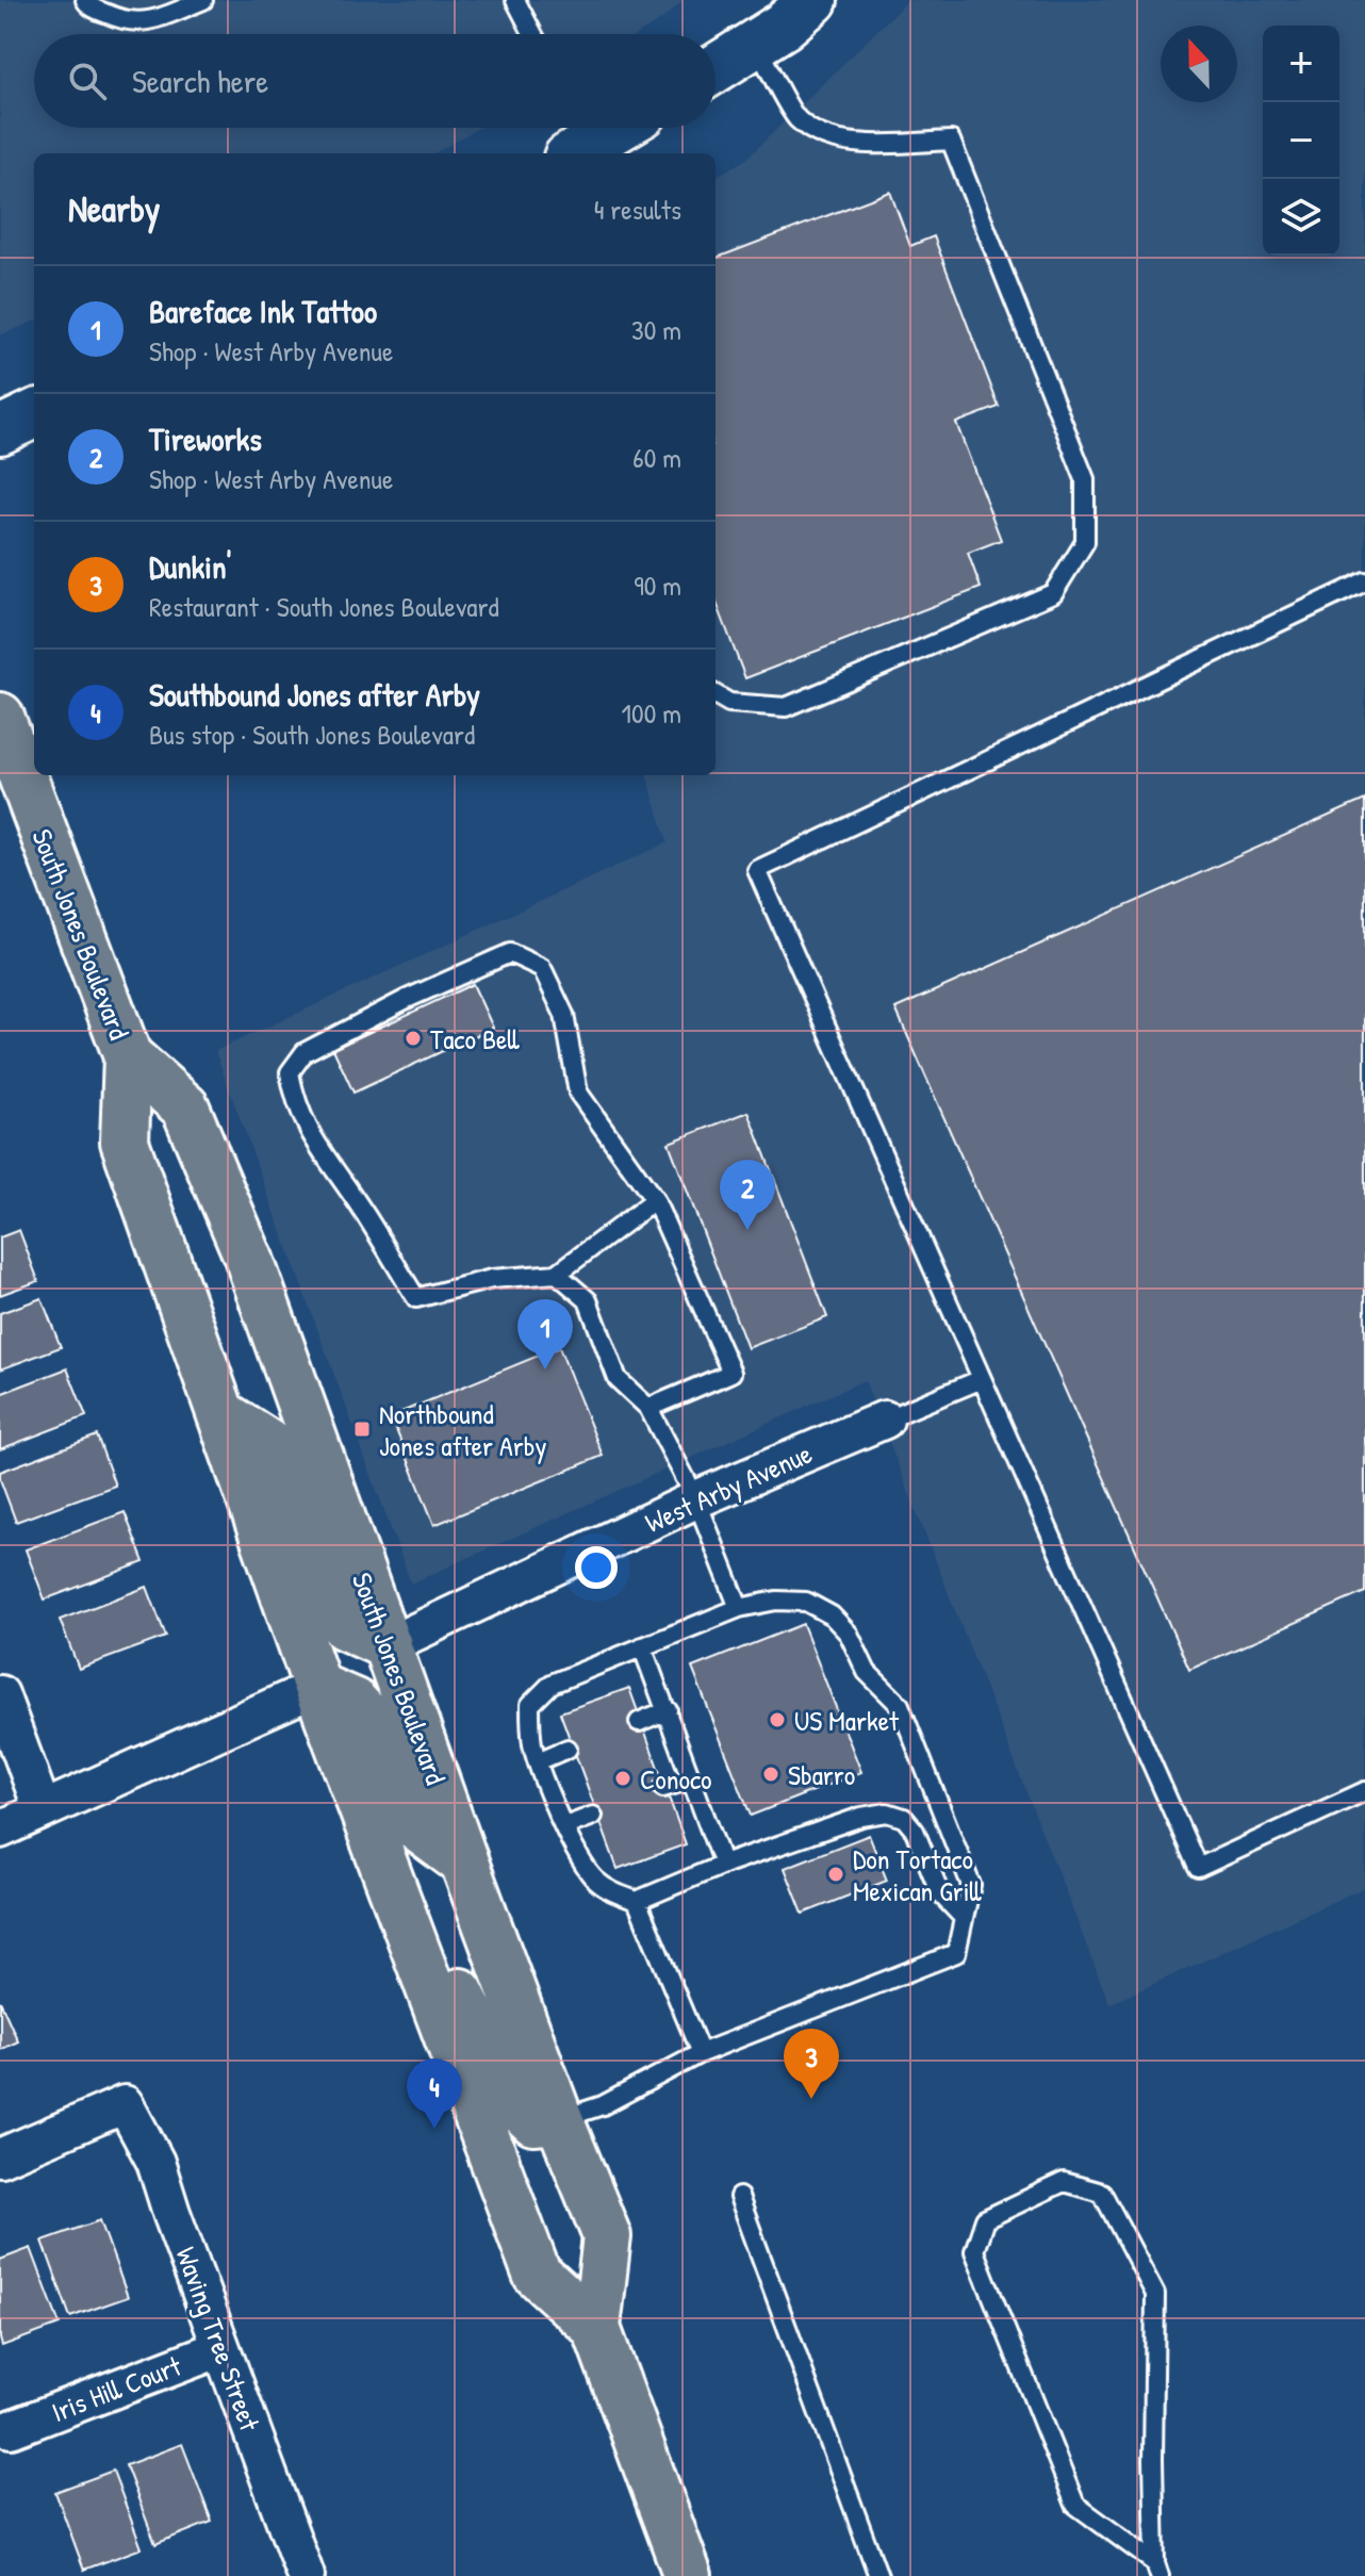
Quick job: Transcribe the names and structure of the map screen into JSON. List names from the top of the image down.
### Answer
{
  "streets": {
    "main road": ["South Jones Boulevard"],
    "street": ["West Arby Avenue", "Waving Tree Street", "Iris Hill Court"]
  },
  "crossings": [
    ["South Jones Boulevard", "West Arby Avenue"],
    ["Waving Tree Street", "Iris Hill Court"]
  ],
  "places": {
    "other": [
      "Taco Bell",
      "US Market",
      "Sbarro",
      "Conoco",
      "Don Tortaco Mexican Grill"
    ],
    "transit": ["Northbound Jones after Arby"]
  },
  "north": "top",
  "page": {
    "map_buttons": ["+", "−"],
    "search": "Search here",
    "heading": ["Nearby", "4 results"],
    "list": [
      {
        "mark": "1",
        "name": "Bareface Ink Tattoo",
        "note": "Shop · West Arby Avenue",
        "value": "30 m"
      },
      {
        "mark": "2",
        "name": "Tireworks",
        "note": "Shop · West Arby Avenue",
        "value": "60 m"
      },
      {
        "mark": "3",
        "name": "Dunkin'",
        "note": "Restaurant · South Jones Boulevard",
        "value": "90 m"
      },
      {
        "mark": "4",
        "name": "Southbound Jones after Arby",
        "note": "Bus stop · South Jones Boulevard",
        "value": "100 m"
      }
    ],
    "pins": [
      "2",
      "1",
      "3",
      "4"
    ]
  }
}
